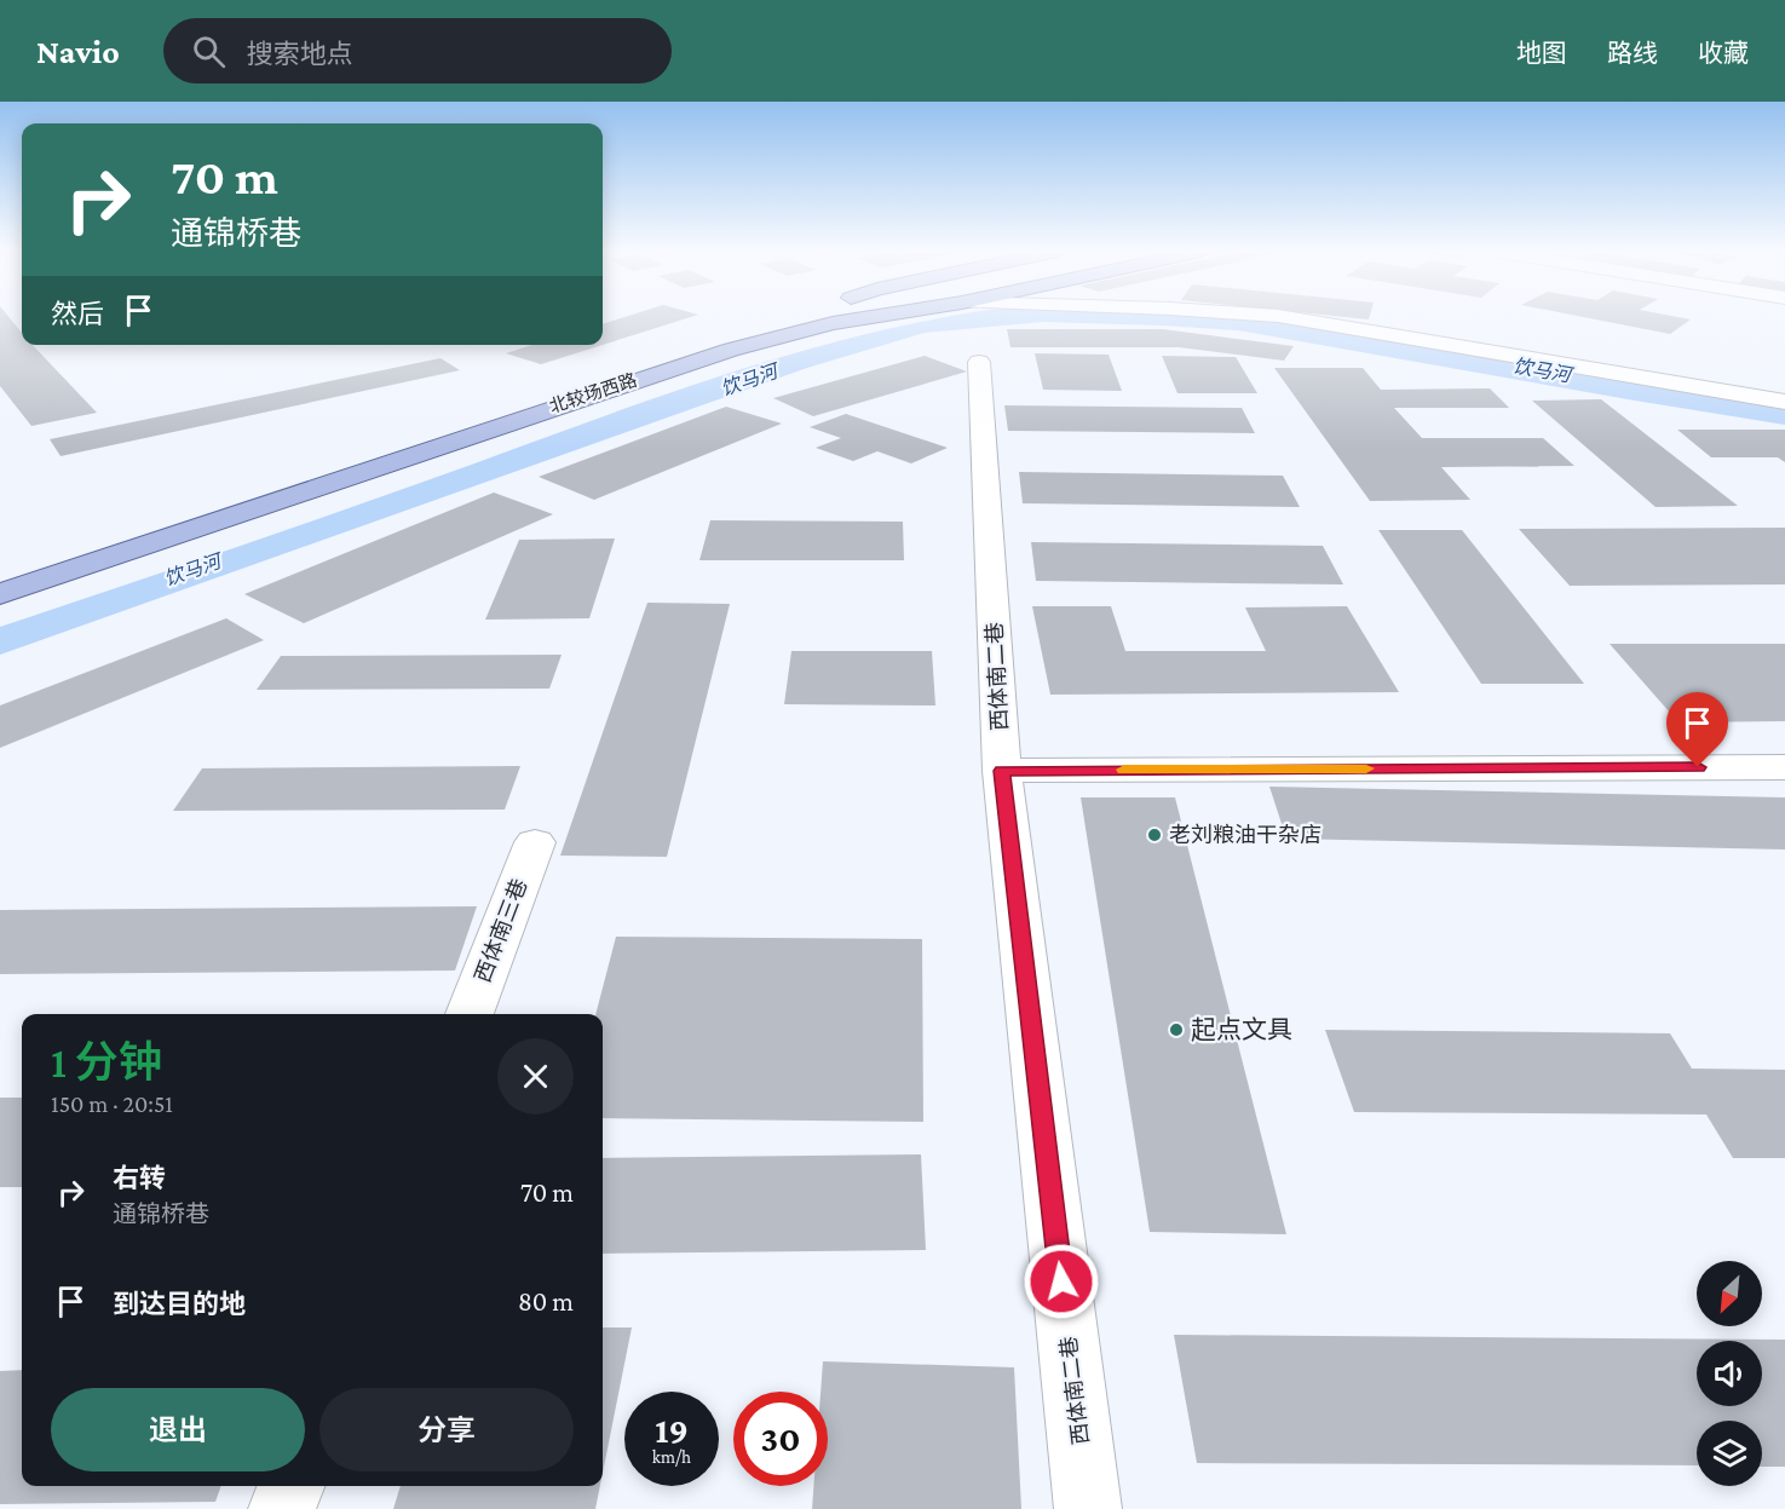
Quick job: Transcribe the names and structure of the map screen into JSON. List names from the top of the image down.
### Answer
{
  "streets": {
    "main road": ["北较场西路"],
    "street": ["西体南二巷", "西体南三巷"]
  },
  "water": ["饮马河"],
  "places": ["老刘粮油干杂店", "起点文具"],
  "north": "bottom left",
  "page": {
    "header": "Navio",
    "search": "搜索地点",
    "nav": ["地图", "路线", "收藏"],
    "turn": ["70 m", "通锦桥巷"],
    "then": "然后",
    "heading": ["1 分钟", "150 m · 20:51"],
    "list": [
      {
        "name": "右转",
        "note": "通锦桥巷",
        "value": "70 m"
      },
      {
        "name": "到达目的地",
        "value": "80 m"
      }
    ],
    "buttons": ["退出", "分享"],
    "speed": "19 km/h",
    "limit": "30"
  }
}
